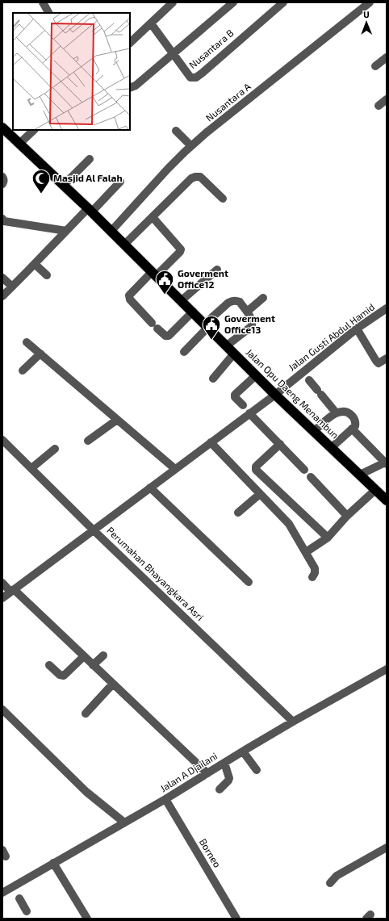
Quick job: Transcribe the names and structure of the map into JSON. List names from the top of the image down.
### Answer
{
  "streets": {
    "highway": ["Jalan Opu Daeng Menambun"],
    "street": [
      "Nusantara B",
      "Nusantara A",
      "Jalan Gusti Abdul Hamid",
      "Perumahan Bhayangkara Asri",
      "Jalan A Djailani",
      "Borneo"
    ]
  },
  "crossings": [
    ["Nusantara A", "Jalan Opu Daeng Menambun"],
    ["Jalan Gusti Abdul Hamid", "Jalan Opu Daeng Menambun"],
    ["Jalan Gusti Abdul Hamid", "Perumahan Bhayangkara Asri"],
    ["Perumahan Bhayangkara Asri", "Jalan A Djailani"],
    ["Jalan A Djailani", "Borneo"]
  ],
  "places": {
    "mosque": ["Masjid Al Falah"],
    "public building": ["Goverment Office12", "Goverment Office13"]
  },
  "north": "top"
}
